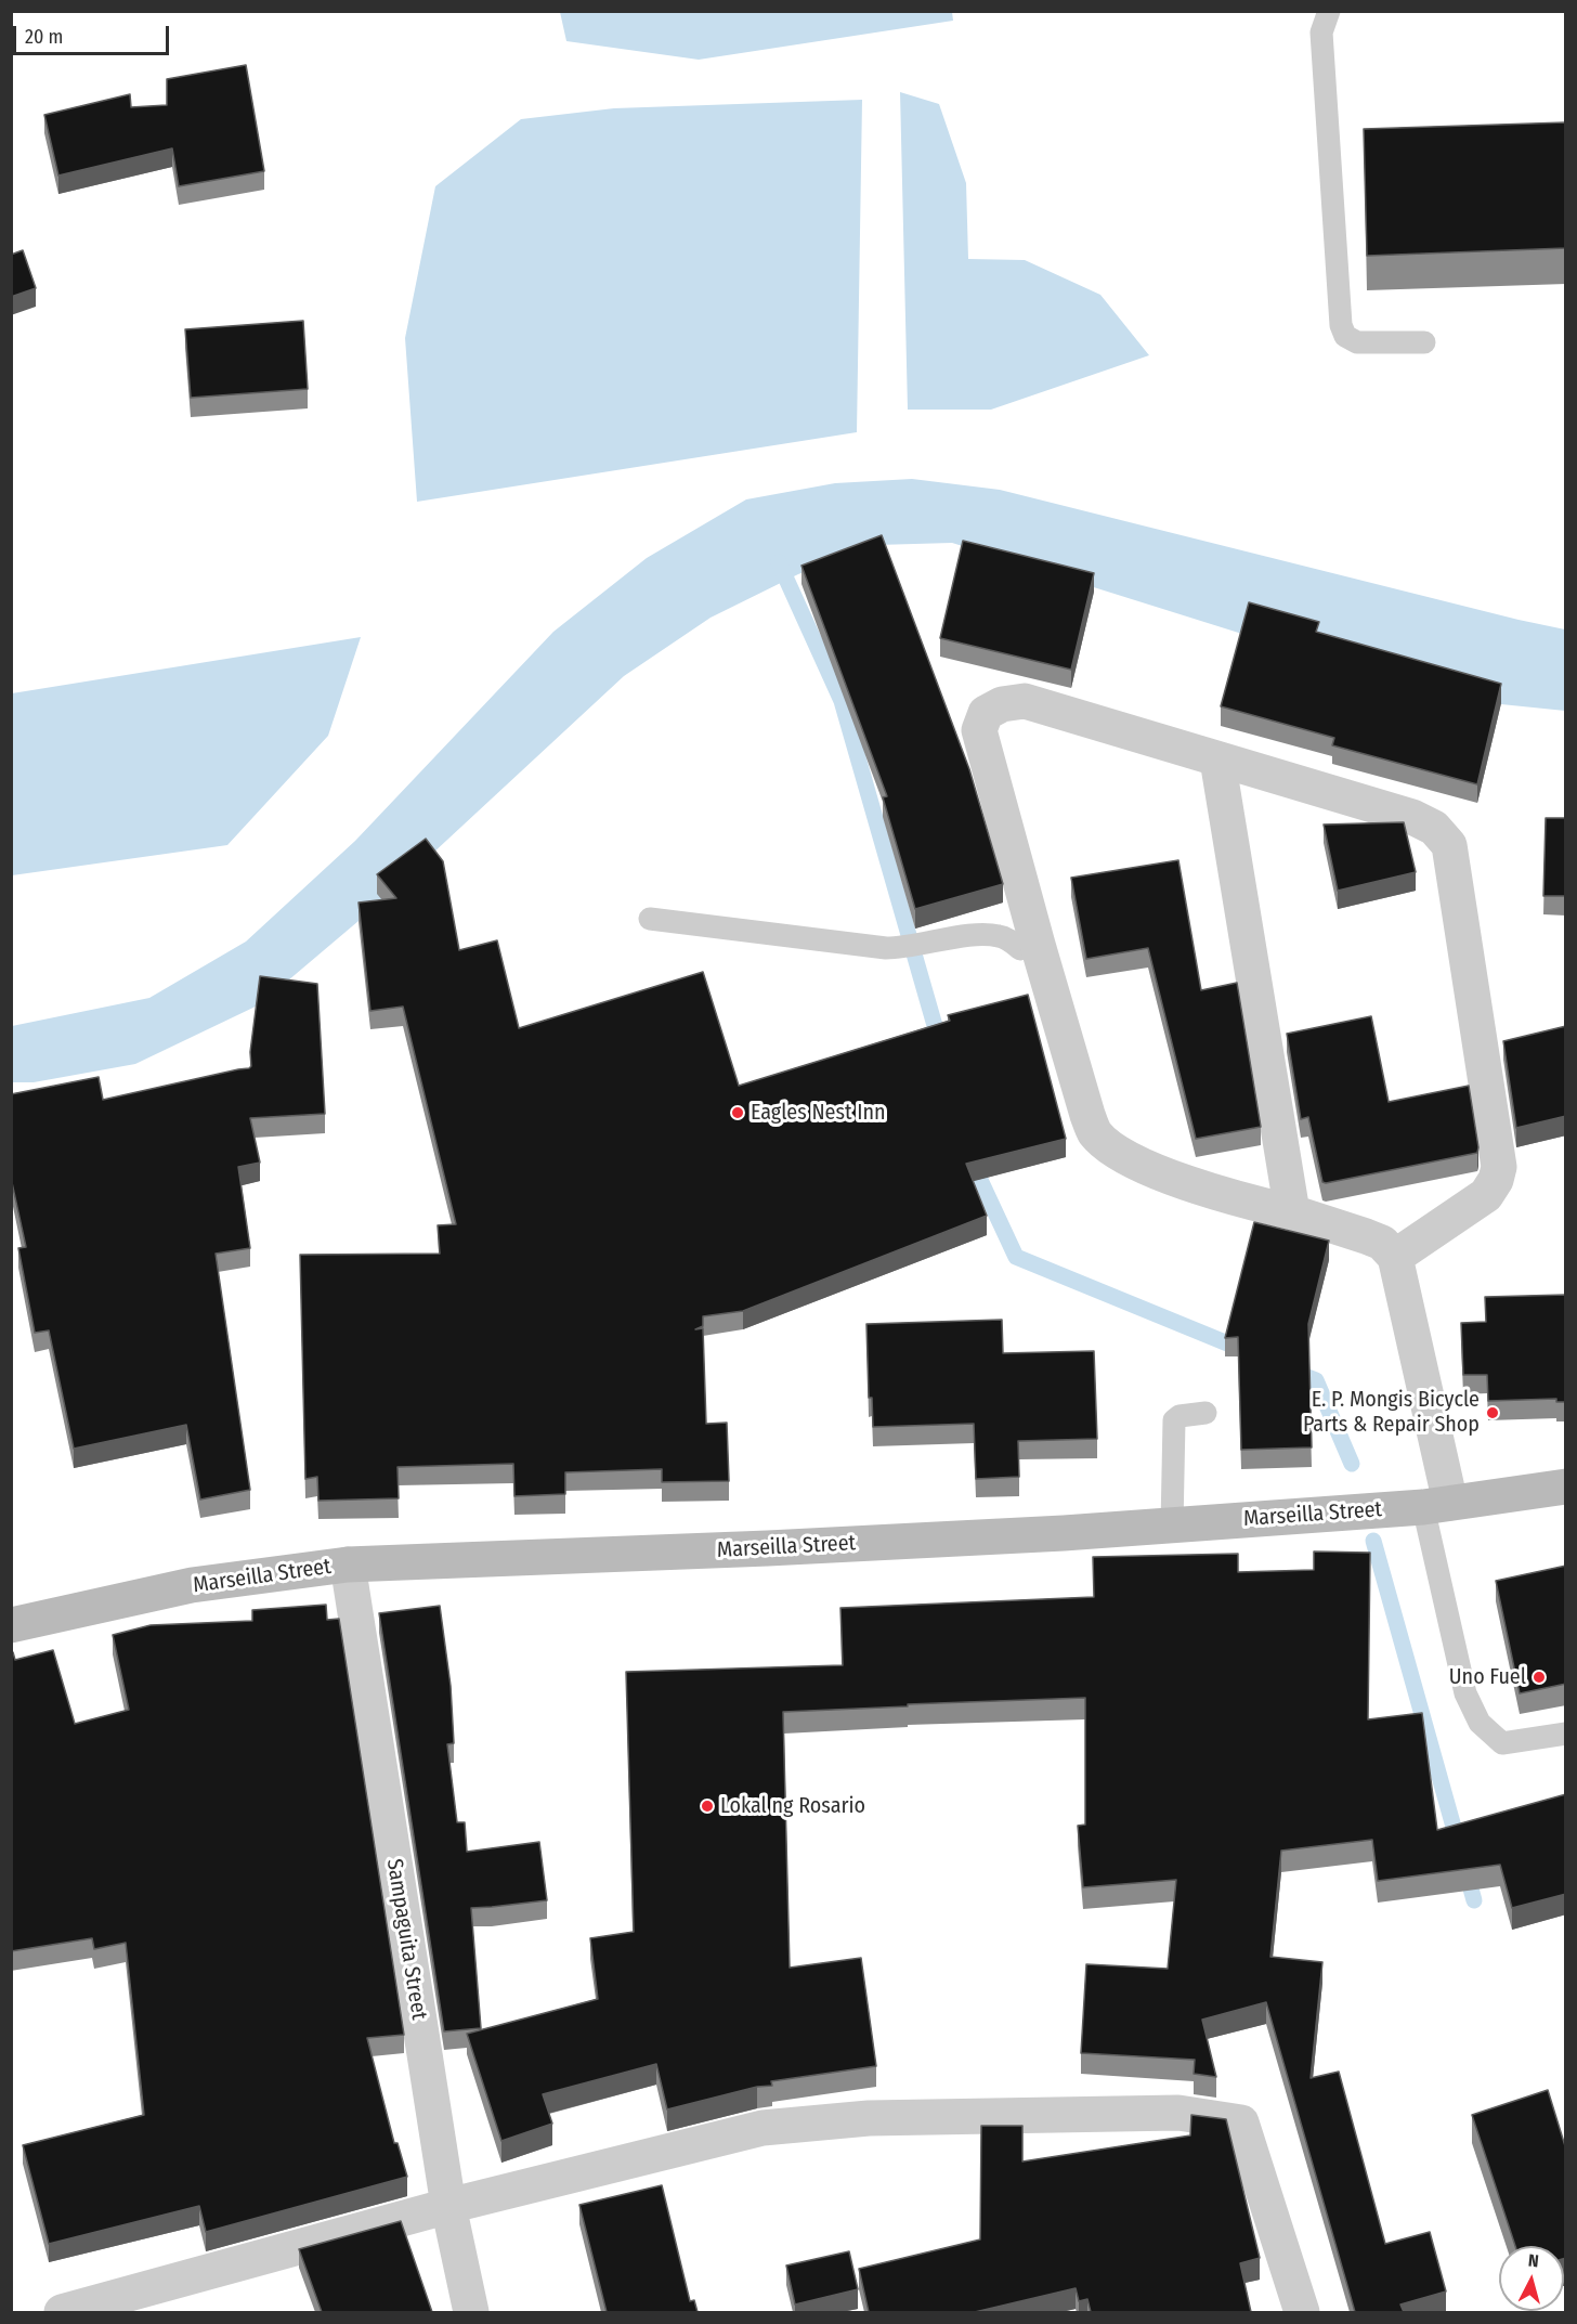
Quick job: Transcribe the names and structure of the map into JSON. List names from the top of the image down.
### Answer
{
  "streets": {
    "main road": ["Marseilla Street"],
    "street": ["Sampaguita Street"]
  },
  "crossings": [
    ["Marseilla Street", "Sampaguita Street"]
  ],
  "places": [
    "Eagles Nest Inn",
    "E. P. Mongis Bicycle Parts & Repair Shop",
    "Uno Fuel",
    "Lokal ng Rosario"
  ],
  "scale_bar": "20 m",
  "north": "top"
}
